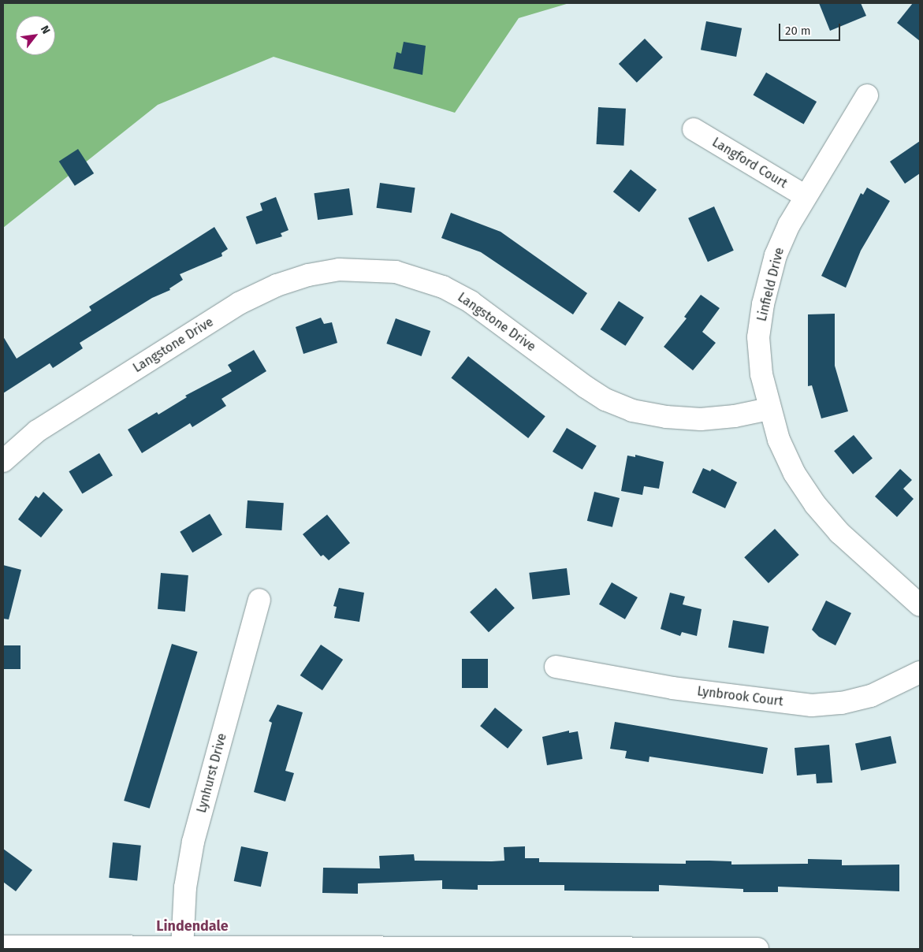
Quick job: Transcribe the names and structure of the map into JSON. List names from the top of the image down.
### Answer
{
  "streets": {
    "street": [
      "Langford Court",
      "Linfield Drive",
      "Langstone Drive",
      "Lynbrook Court",
      "Lynhurst Drive"
    ]
  },
  "crossings": [
    ["Langford Court", "Linfield Drive"],
    ["Linfield Drive", "Langstone Drive"]
  ],
  "districts": ["Lindendale"],
  "scale_bar": "20 m",
  "north": "top right"
}
